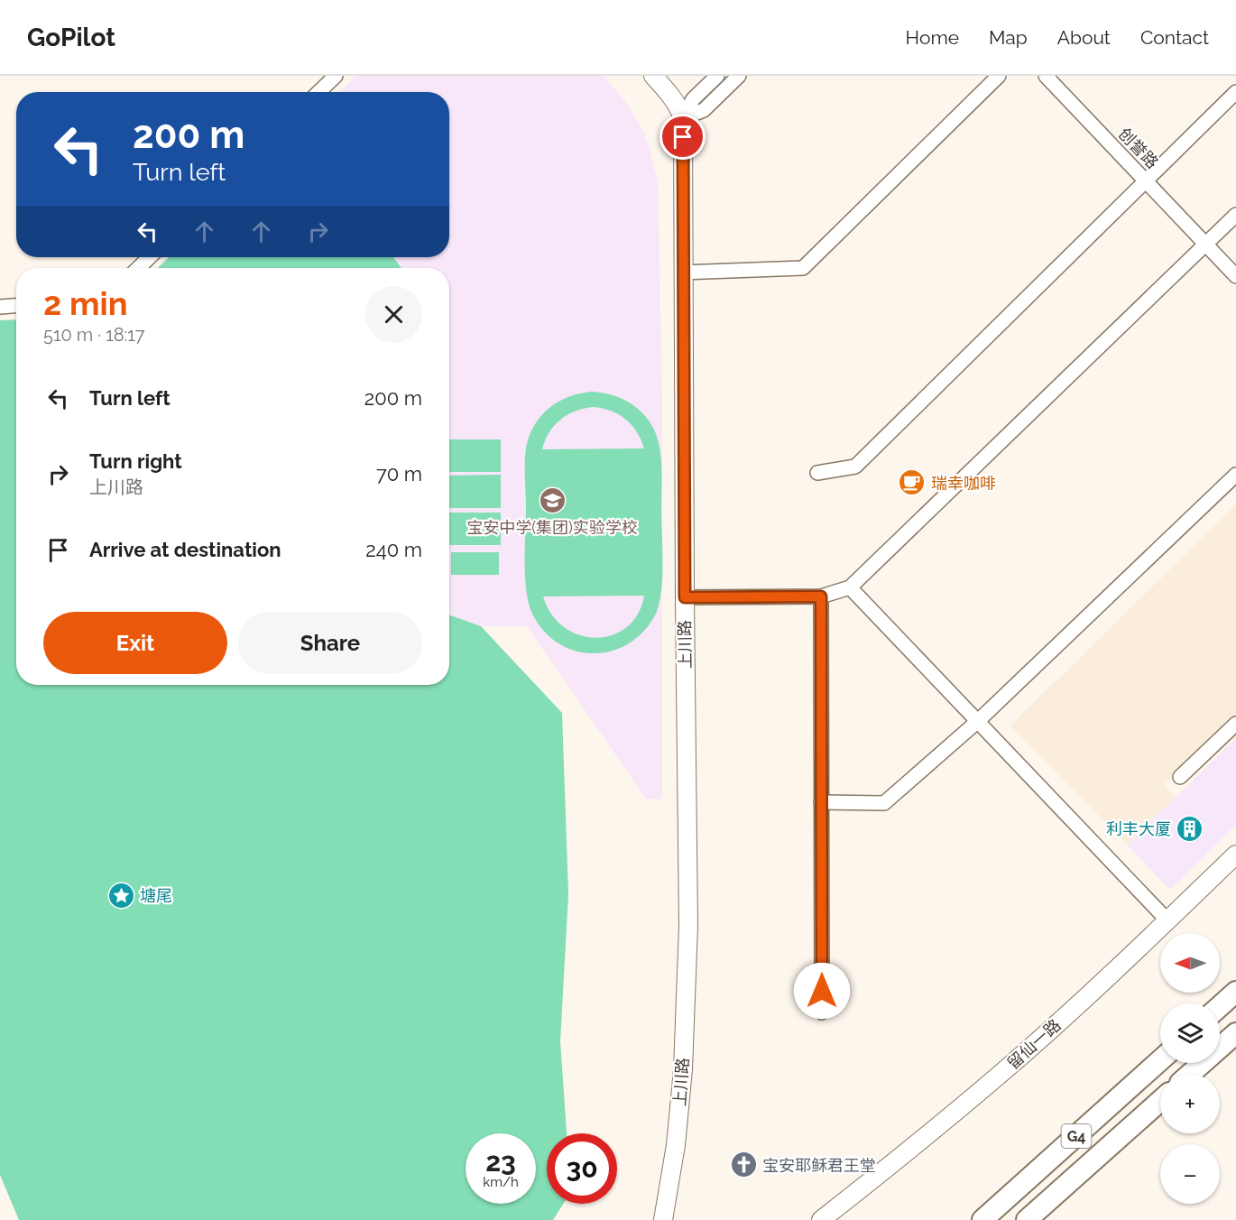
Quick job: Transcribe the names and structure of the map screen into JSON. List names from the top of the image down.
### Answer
{
  "streets": {
    "highway": ["G4"],
    "main road": ["上川路", "留仙一路"],
    "street": ["创誉路"]
  },
  "places": {
    "cafe": ["瑞幸咖啡"],
    "school or university": ["宝安中学(集团)实验学校"],
    "building": ["利丰大厦"],
    "place": ["塘尾"],
    "church": ["宝安耶稣君王堂"]
  },
  "north": "left",
  "page": {
    "header": "GoPilot",
    "nav": [
      "Home",
      "Map",
      "About",
      "Contact"
    ],
    "turn": ["200 m", "Turn left"],
    "heading": ["2 min", "510 m · 18:17"],
    "list": [
      {
        "name": "Turn left",
        "value": "200 m"
      },
      {
        "name": "Turn right",
        "note": "上川路",
        "value": "70 m"
      },
      {
        "name": "Arrive at destination",
        "value": "240 m"
      }
    ],
    "buttons": ["Exit", "Share"],
    "map_buttons": ["+", "−"],
    "speed": "23 km/h",
    "limit": "30"
  }
}
